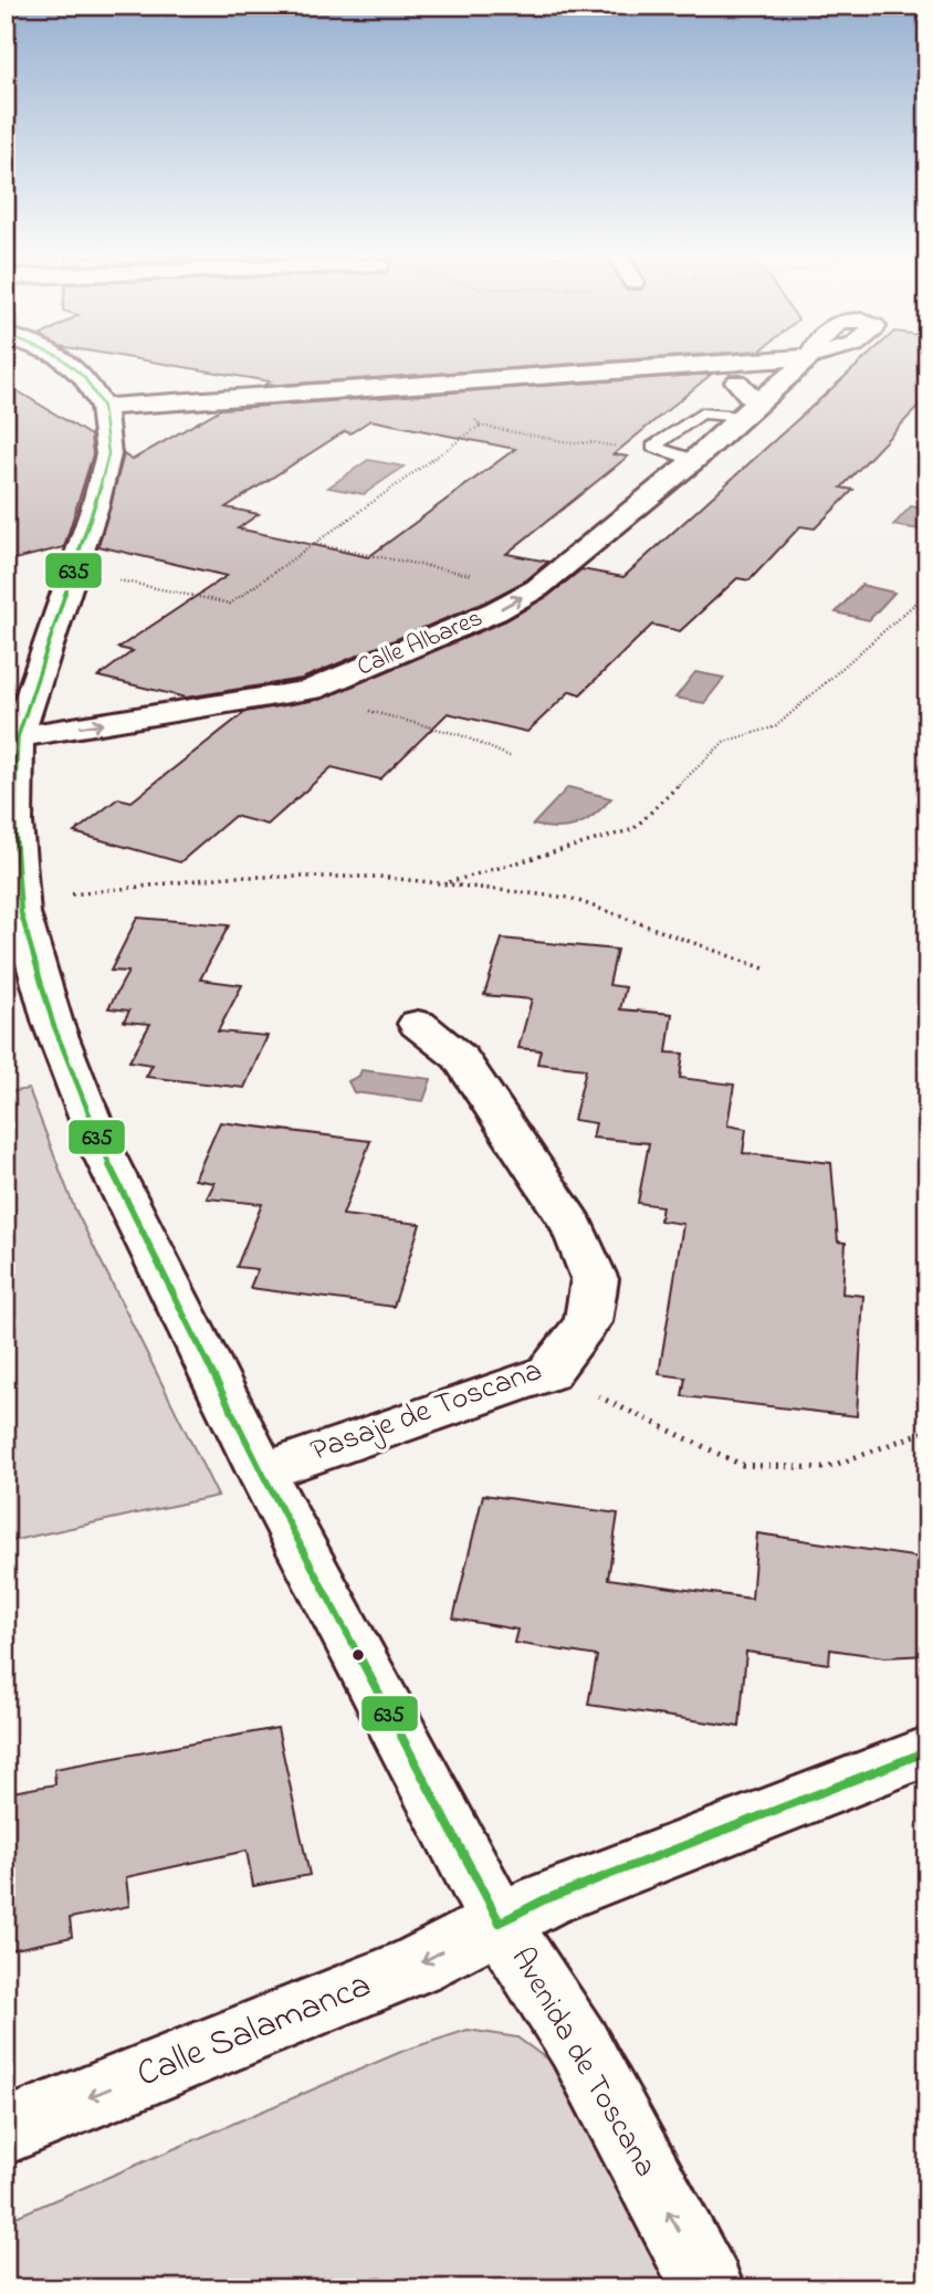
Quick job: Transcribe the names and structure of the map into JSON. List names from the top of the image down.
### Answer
{
  "streets": {
    "street": [
      "Calle Albares",
      "Pasaje de Toscana",
      "Calle Salamanca",
      "Avenida de Toscana"
    ]
  },
  "crossings": [
    ["Calle Albares", "Avenida de Toscana"],
    ["Pasaje de Toscana", "Avenida de Toscana"],
    ["Calle Salamanca", "Avenida de Toscana"]
  ],
  "one_way": ["Calle Salamanca"],
  "lines": ["transit line 635"]
}
